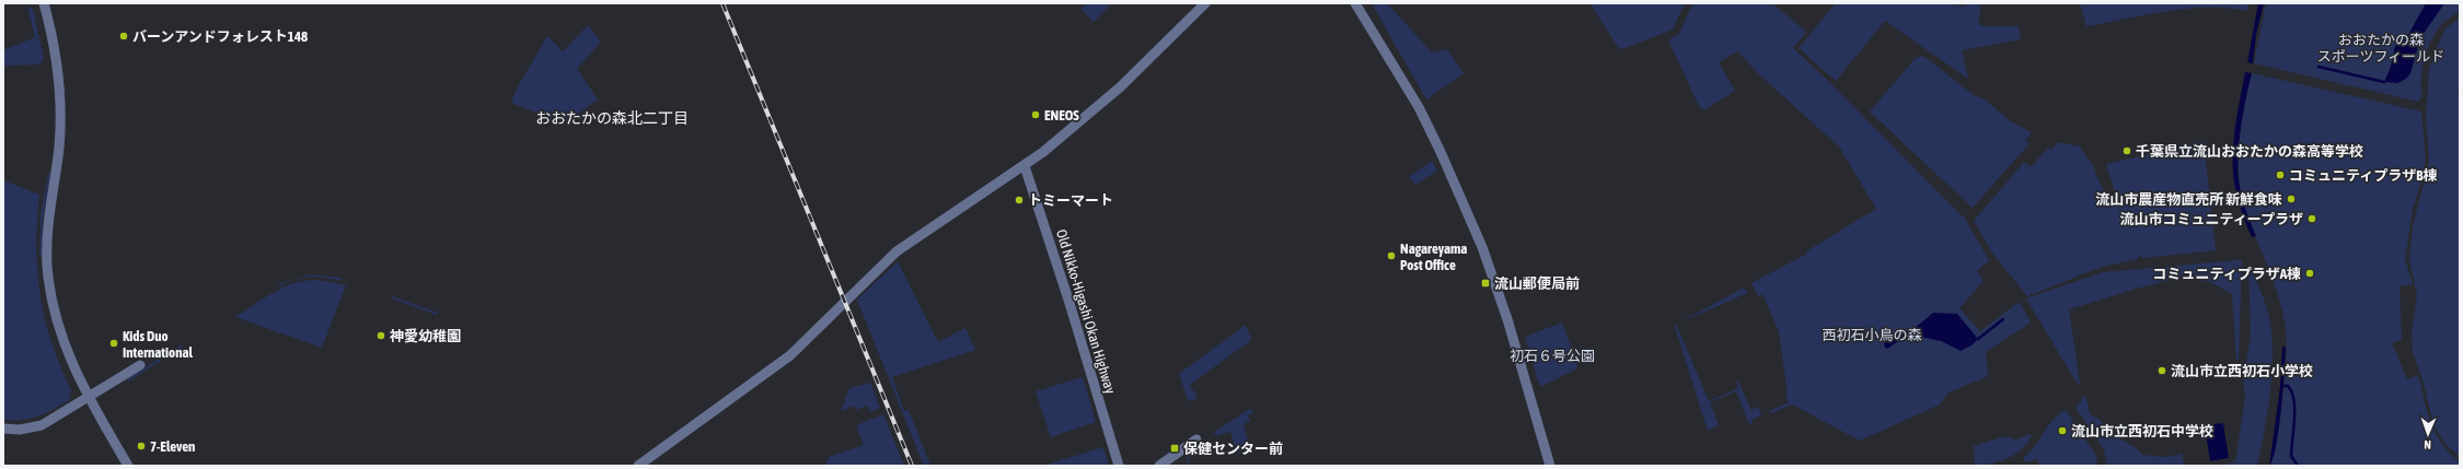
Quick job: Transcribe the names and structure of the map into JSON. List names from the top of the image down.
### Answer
{
  "streets": {
    "street": ["Old Nikko-Higashi Okan Highway"]
  },
  "districts": ["おおたかの森北二丁目"],
  "parks": ["おおたかの森 スポーツフィールド", "西初石小鳥の森", "初石６号公園"],
  "places": {
    "other": [
      "バーンアンドフォレスト148",
      "ENEOS",
      "千葉県立流山おおたかの森高等学校",
      "コミュニティプラザB棟",
      "流山市農産物直売所 新鮮食味",
      "トミーマート",
      "流山市コミュニティープラザ",
      "Nagareyama Post Office",
      "コミュニティプラザA棟",
      "神愛幼稚園",
      "Kids Duo International",
      "流山市立西初石小学校",
      "流山市立西初石中学校",
      "7-Eleven"
    ],
    "transit": ["流山郵便局前", "保健センター前"]
  },
  "north": "bottom"
}
